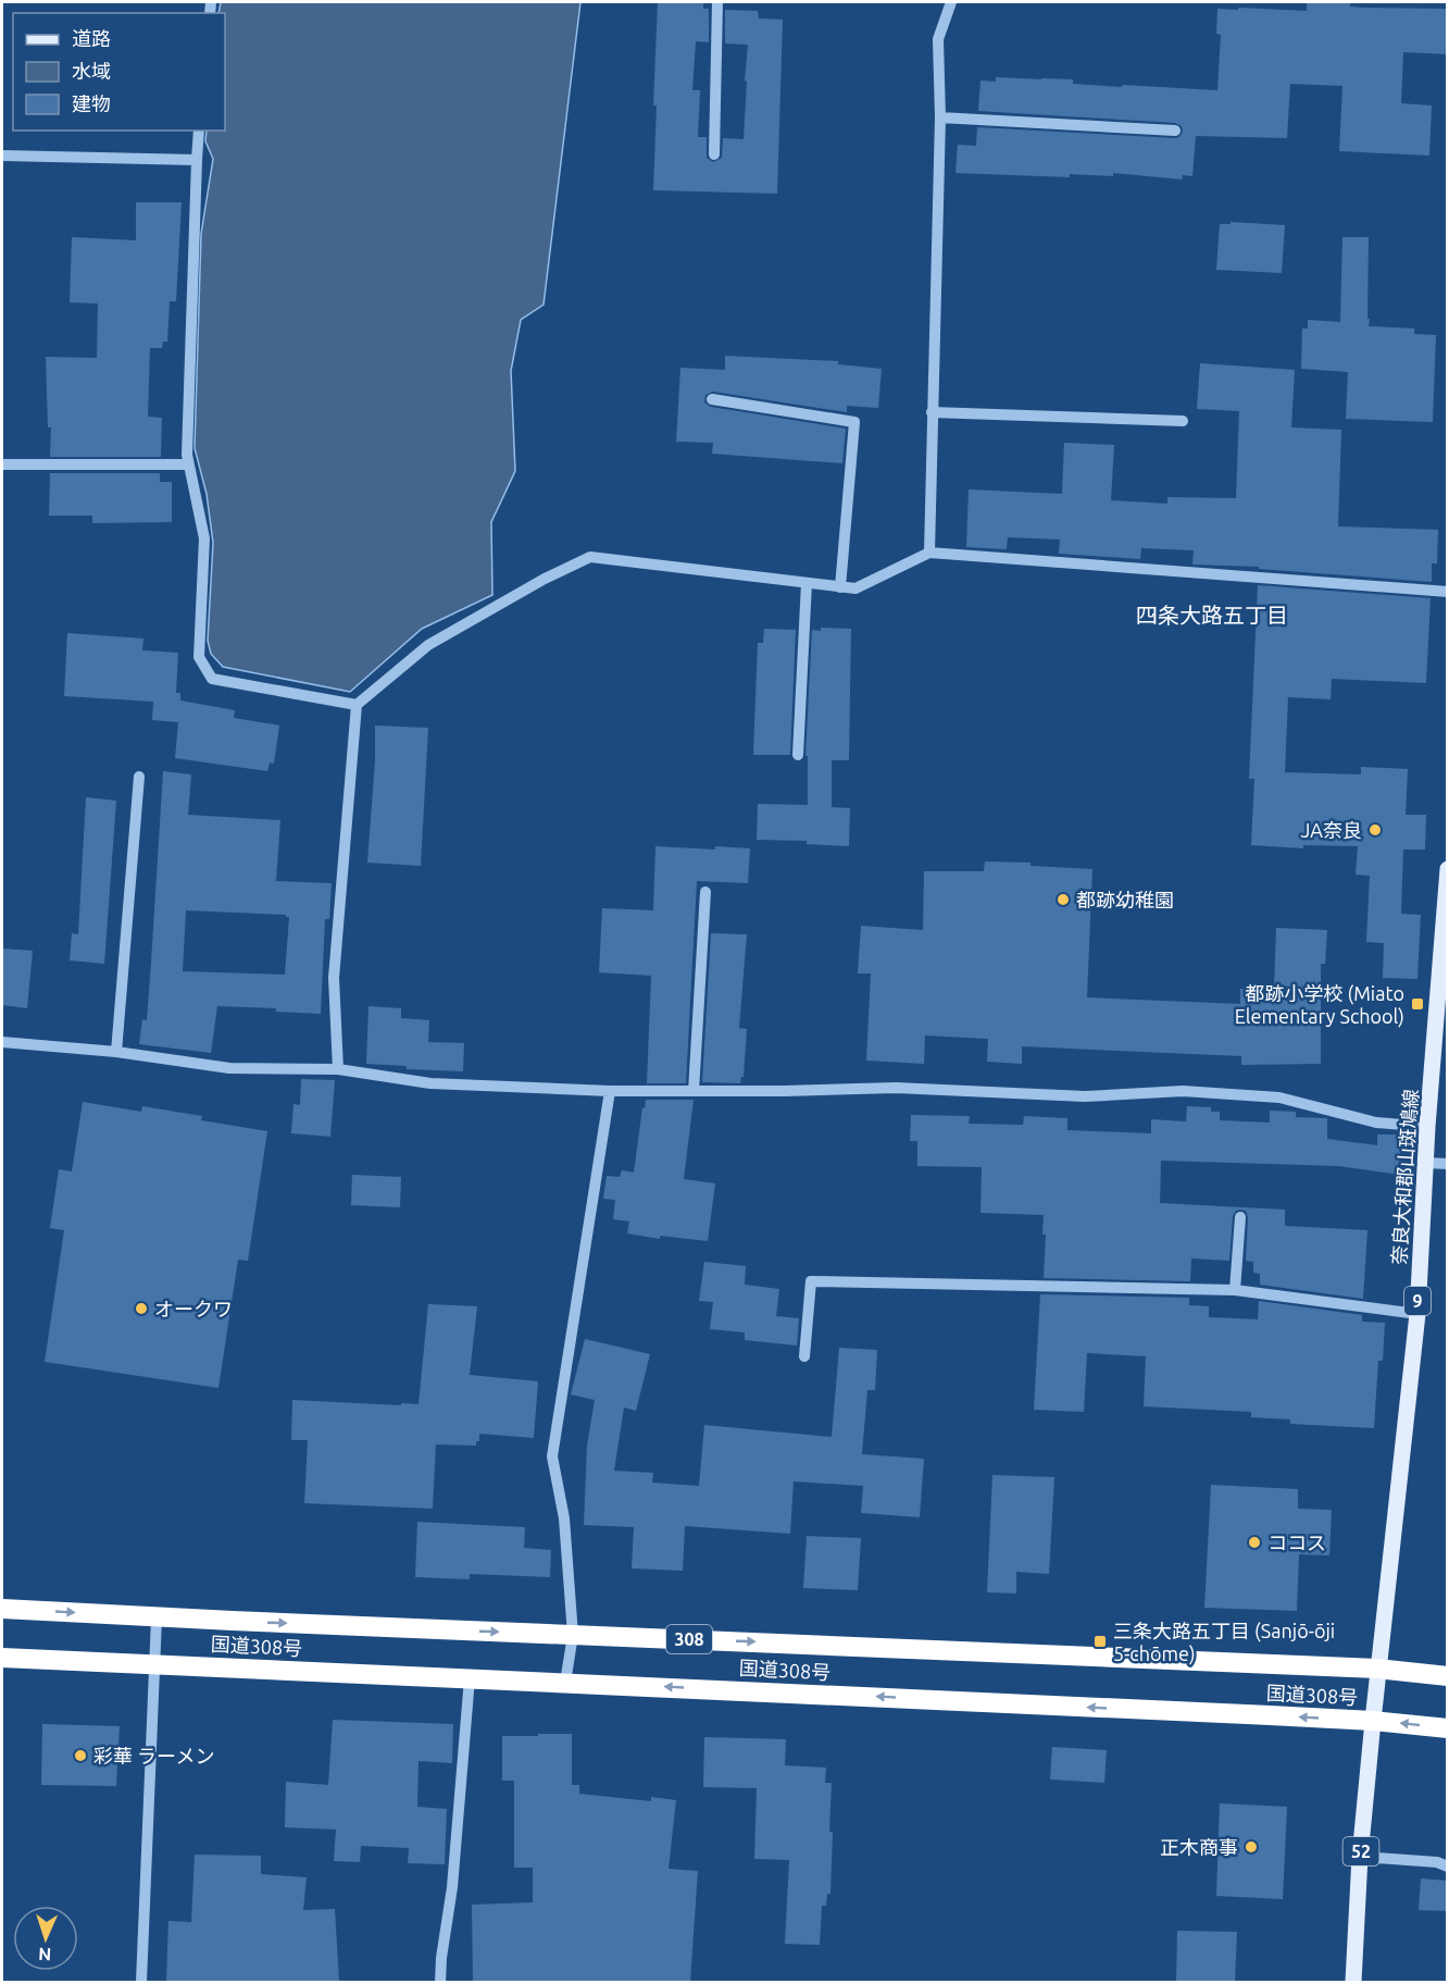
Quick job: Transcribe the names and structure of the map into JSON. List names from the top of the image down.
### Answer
{
  "streets": {
    "highway": ["308", "国道308号"],
    "main road": ["奈良大和郡山斑鳩線", "9", "52"]
  },
  "crossings": [
    ["奈良大和郡山斑鳩線", "国道308号"],
    ["奈良大和郡山斑鳩線", "52"],
    ["国道308号", "52"]
  ],
  "districts": ["四条大路五丁目"],
  "places": {
    "other": [
      "JA奈良",
      "都跡幼稚園",
      "オークワ",
      "ココス",
      "彩華 ラーメン",
      "正木商事"
    ],
    "transit": ["都跡小学校 (Miato Elementary School)", "三条大路五丁目 (Sanjō-ōji 5-chōme)"]
  },
  "legend": ["道路", "水域", "建物"],
  "north": "bottom"
}
